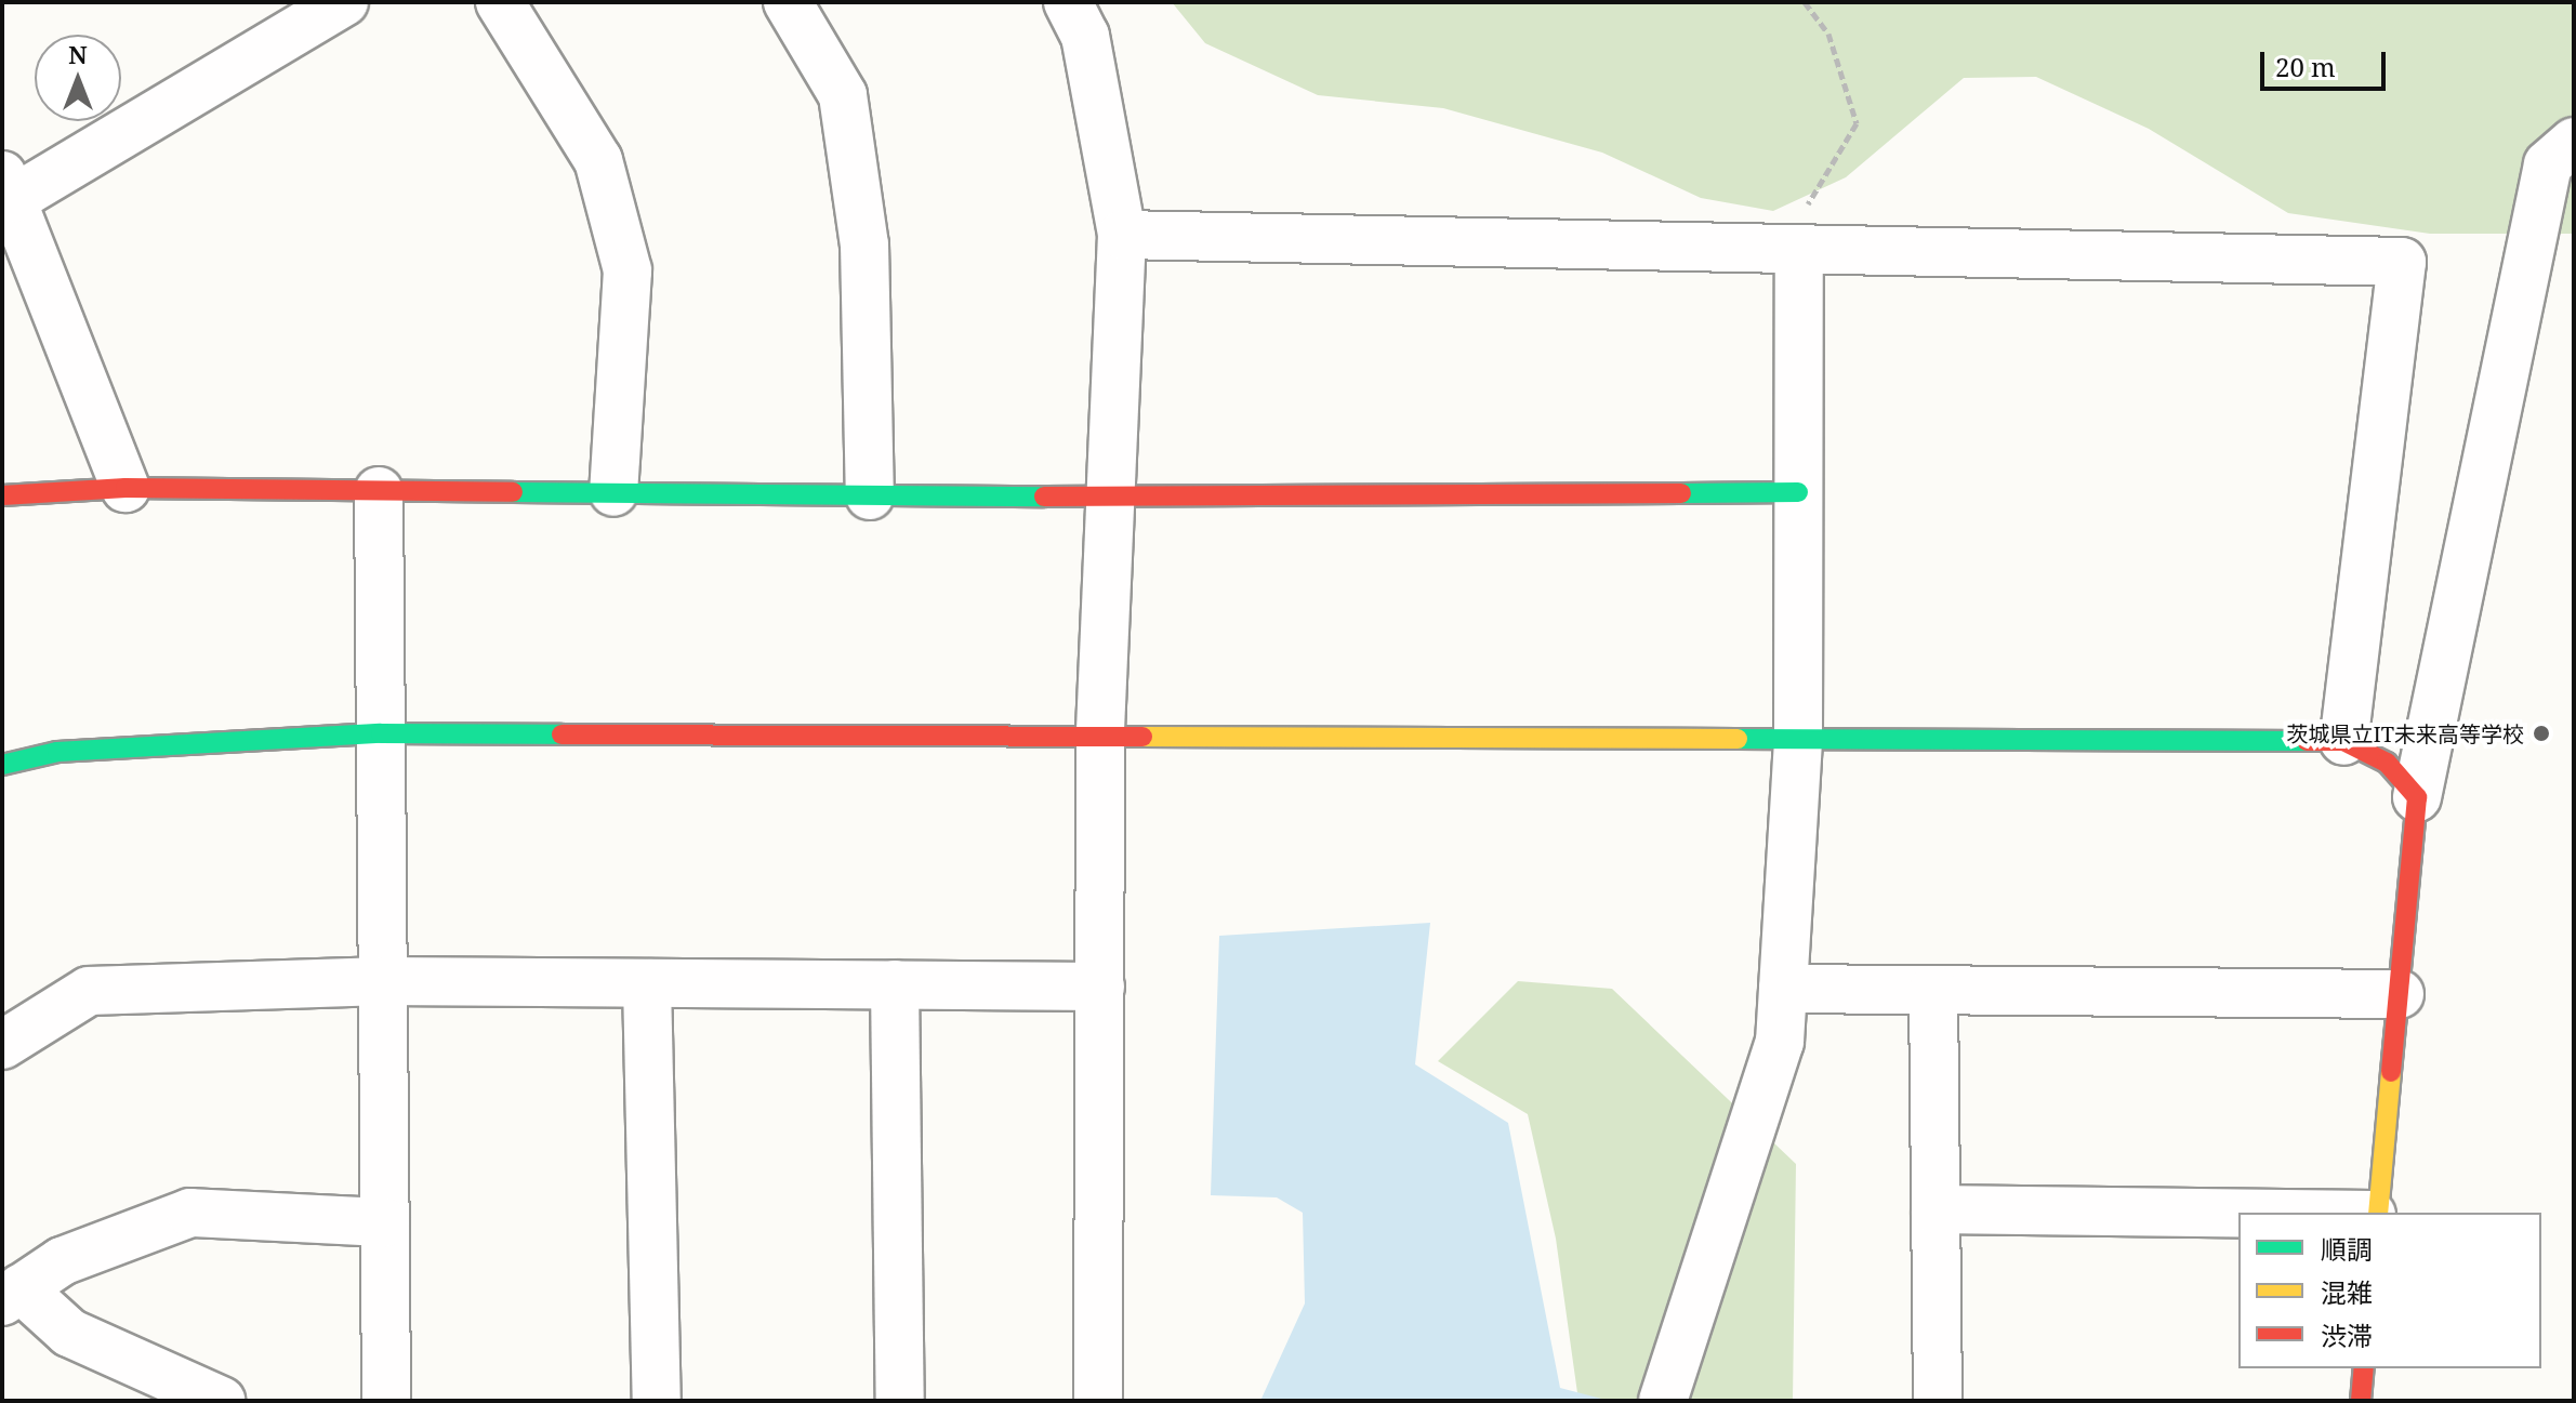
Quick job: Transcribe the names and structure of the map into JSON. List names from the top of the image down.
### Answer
{
  "places": ["茨城県立IT未来高等学校"],
  "legend": ["順調", "混雑", "渋滞"],
  "scale_bar": "20 m",
  "north": "top"
}
